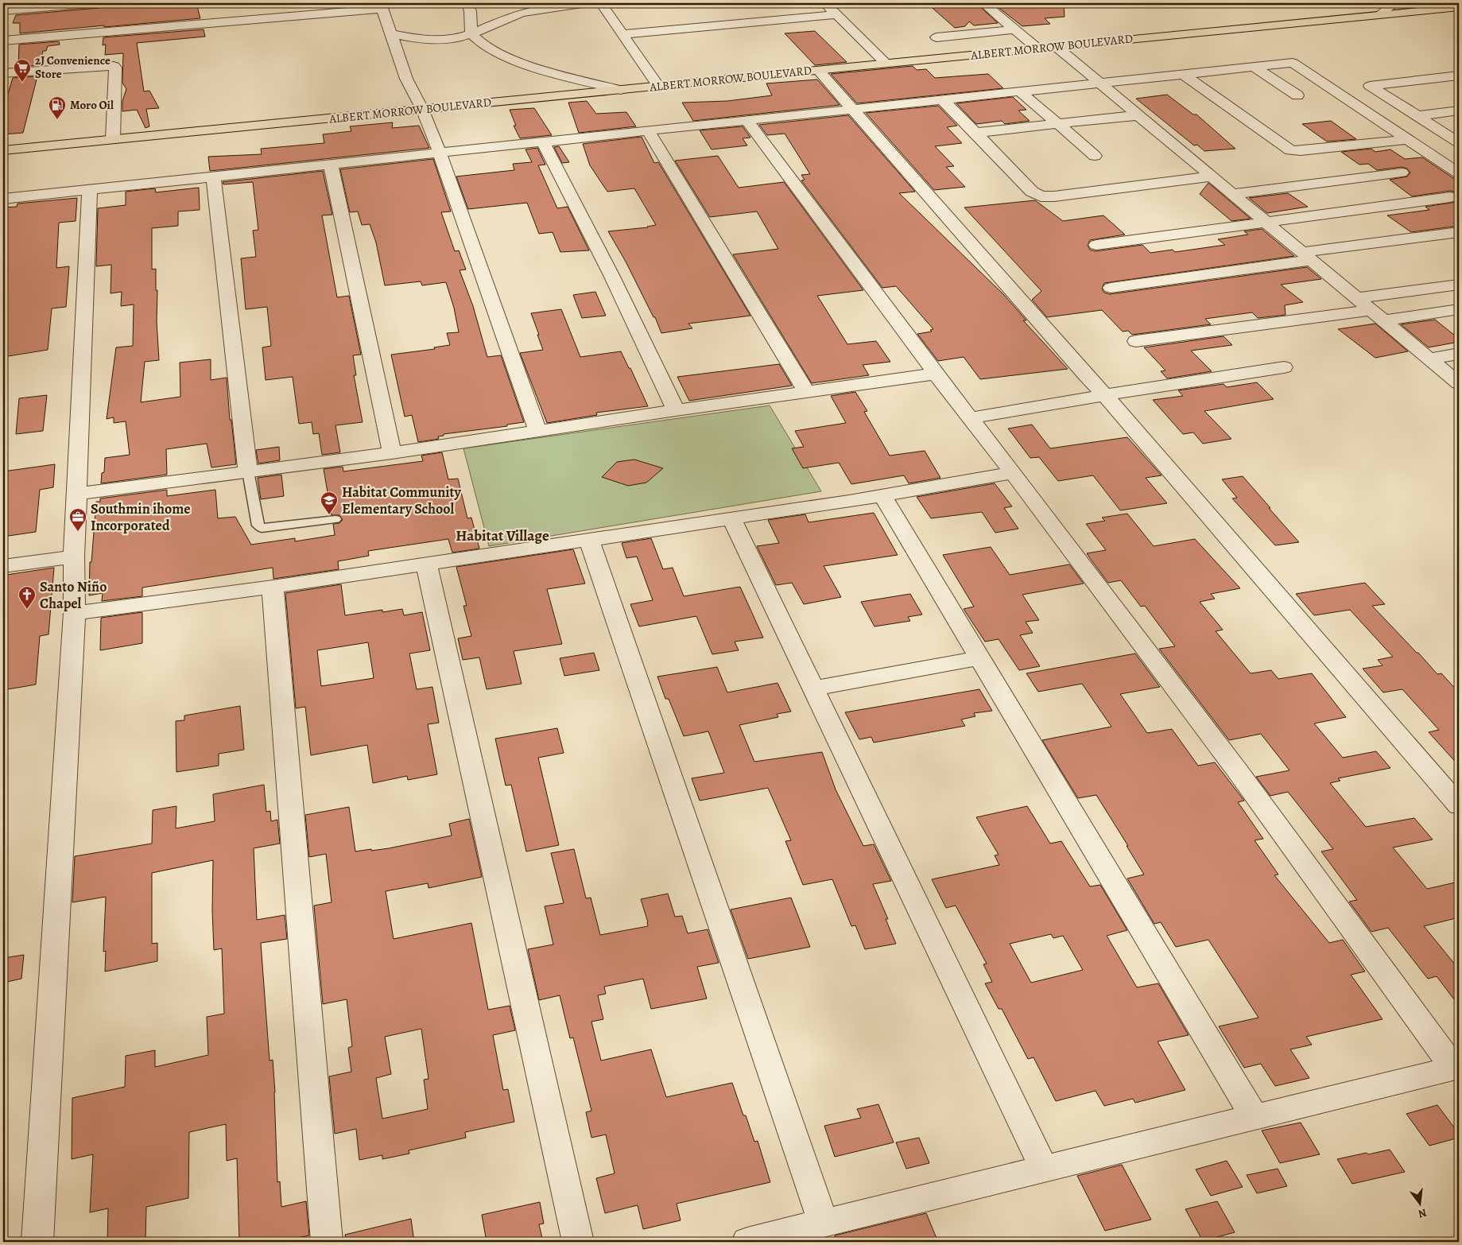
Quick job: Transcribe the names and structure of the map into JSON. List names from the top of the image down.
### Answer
{
  "streets": {
    "highway": ["ALBERT MORROW BOULEVARD"]
  },
  "districts": ["Habitat Village"],
  "places": {
    "supermarket": ["2J Convenience Store"],
    "fuel station": ["Moro Oil"],
    "school or university": ["Habitat Community Elementary School"],
    "office": ["Southmin ihome Incorporated"],
    "church": ["Santo Niño Chapel"]
  },
  "north": "bottom"
}
